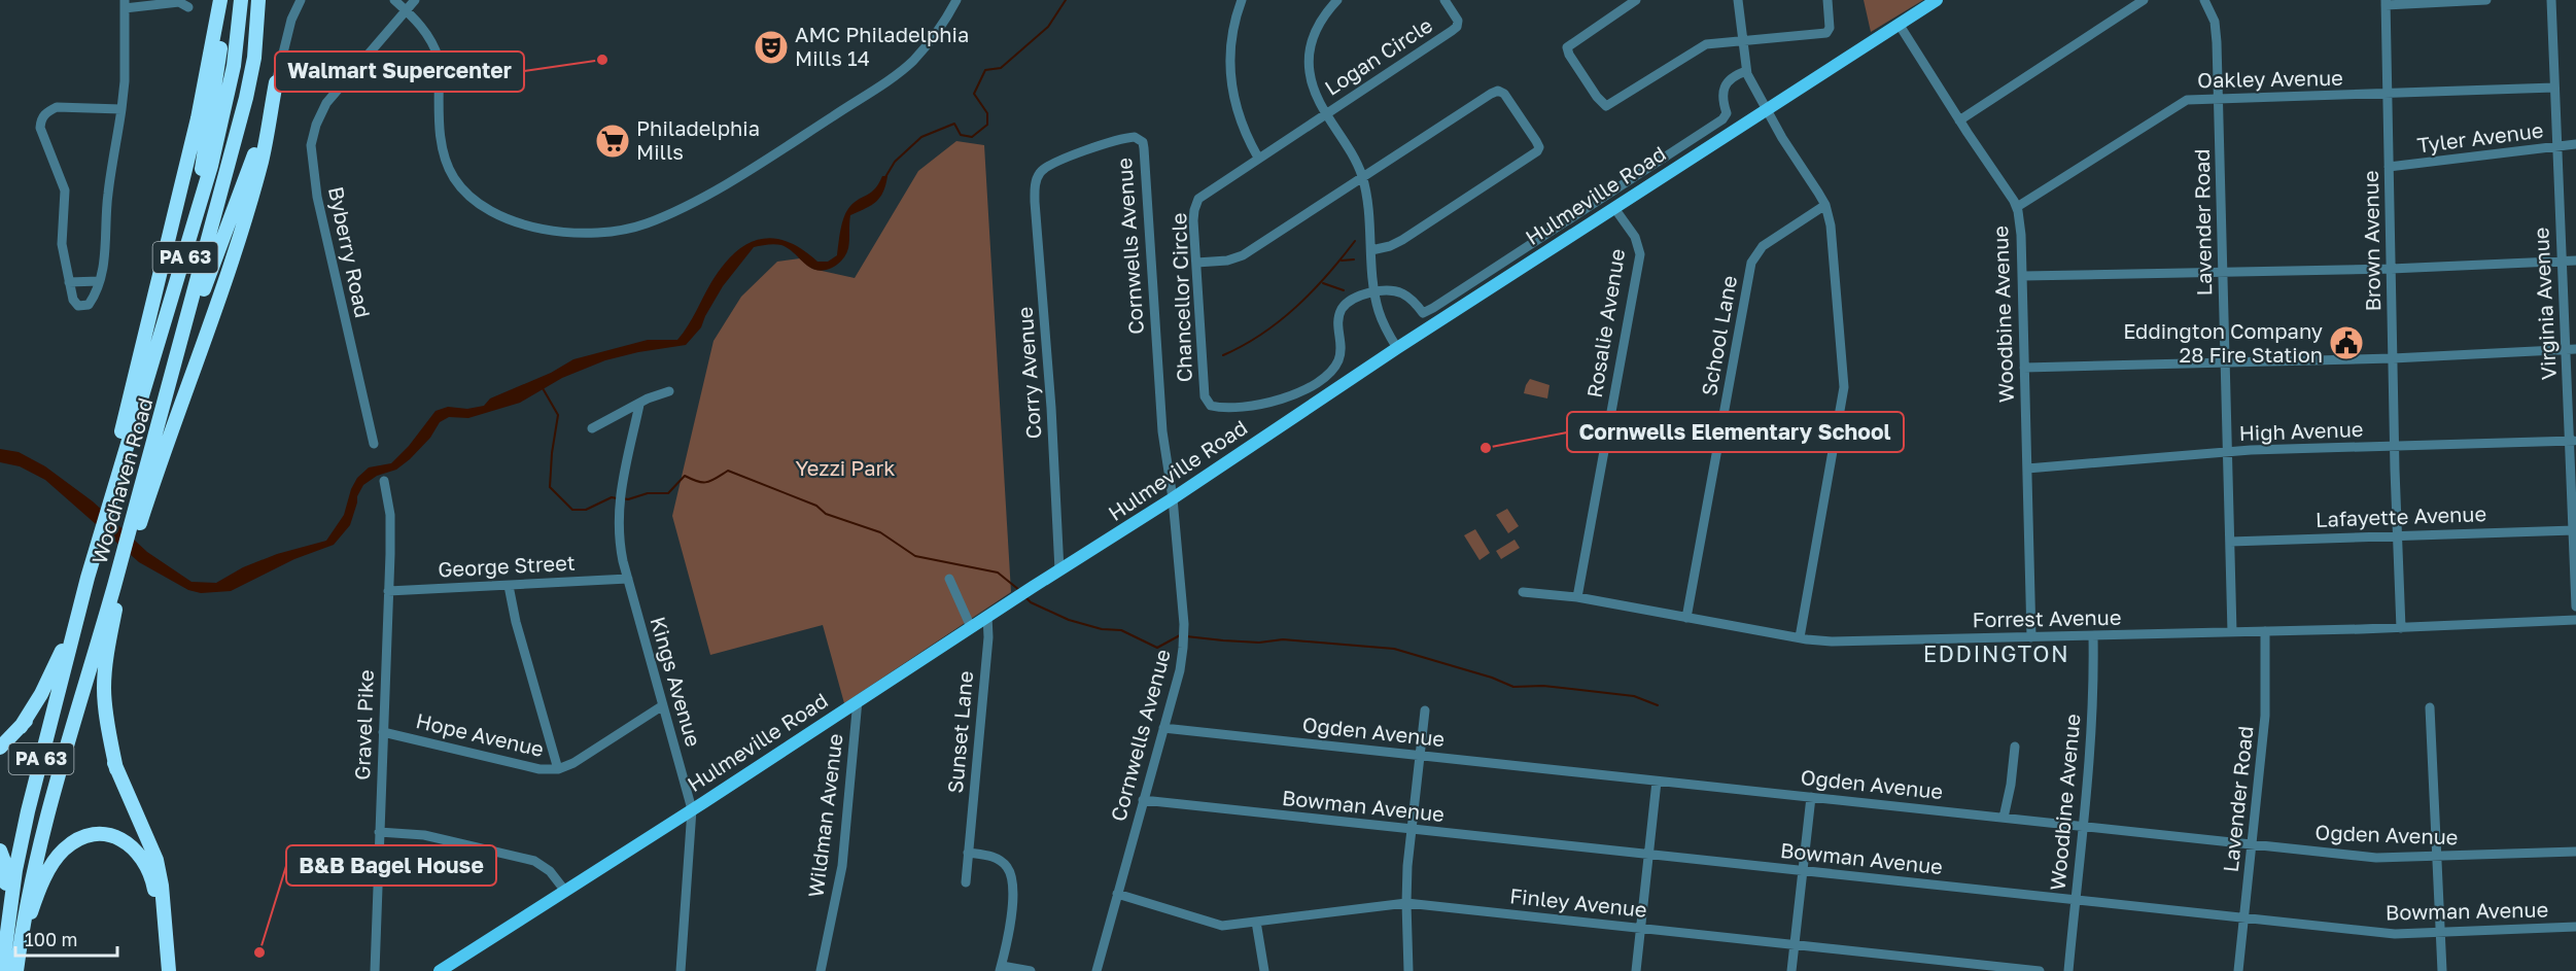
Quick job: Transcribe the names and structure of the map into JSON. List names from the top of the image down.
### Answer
{
  "streets": {
    "highway": ["PA 63", "Woodhaven Road"],
    "main road": ["Hulmeville Road"],
    "street": [
      "Logan Circle",
      "Oakley Avenue",
      "Tyler Avenue",
      "Lavender Road",
      "Brown Avenue",
      "Cornwells Avenue",
      "Byberry Road",
      "Chancellor Circle",
      "Virginia Avenue",
      "Woodbine Avenue",
      "Rosalie Avenue",
      "School Lane",
      "Corry Avenue",
      "High Avenue",
      "Lafayette Avenue",
      "George Street",
      "Forrest Avenue",
      "Kings Avenue",
      "Gravel Pike",
      "Sunset Lane",
      "Ogden Avenue",
      "Hope Avenue",
      "Bowman Avenue",
      "Wildman Avenue",
      "Finley Avenue"
    ]
  },
  "crossings": [
    ["Logan Circle", "Chancellor Circle"],
    ["Oakley Avenue", "Lavender Road"],
    ["Oakley Avenue", "Brown Avenue"],
    ["Oakley Avenue", "Virginia Avenue"],
    ["Oakley Avenue", "Woodbine Avenue"],
    ["Tyler Avenue", "Brown Avenue"],
    ["Tyler Avenue", "Virginia Avenue"],
    ["Hulmeville Road", "Cornwells Avenue"],
    ["Hulmeville Road", "Woodbine Avenue"],
    ["Hulmeville Road", "Rosalie Avenue"],
    ["Hulmeville Road", "Corry Avenue"],
    ["Hulmeville Road", "Kings Avenue"],
    ["Hulmeville Road", "Sunset Lane"],
    ["Hulmeville Road", "Wildman Avenue"],
    ["Lavender Road", "High Avenue"],
    ["Lavender Road", "Lafayette Avenue"],
    ["Lavender Road", "Forrest Avenue"],
    ["Lavender Road", "Ogden Avenue"],
    ["Lavender Road", "Bowman Avenue"],
    ["Brown Avenue", "High Avenue"],
    ["Brown Avenue", "Lafayette Avenue"],
    ["Brown Avenue", "Forrest Avenue"],
    ["Cornwells Avenue", "Corry Avenue"],
    ["Cornwells Avenue", "Ogden Avenue"],
    ["Cornwells Avenue", "Bowman Avenue"],
    ["Cornwells Avenue", "Finley Avenue"],
    ["Virginia Avenue", "High Avenue"],
    ["Virginia Avenue", "Lafayette Avenue"],
    ["Woodbine Avenue", "High Avenue"],
    ["Woodbine Avenue", "Forrest Avenue"],
    ["Woodbine Avenue", "Ogden Avenue"],
    ["Woodbine Avenue", "Bowman Avenue"],
    ["Rosalie Avenue", "Forrest Avenue"],
    ["School Lane", "Forrest Avenue"],
    ["George Street", "Kings Avenue"],
    ["George Street", "Gravel Pike"],
    ["Kings Avenue", "Hope Avenue"],
    ["Gravel Pike", "Hope Avenue"]
  ],
  "districts": ["EDDINGTON"],
  "parks": ["Yezzi Park"],
  "places": {
    "theatre": ["AMC Philadelphia Mills 14"],
    "other": ["Walmart Supercenter", "Cornwells Elementary School", "B&B Bagel House"],
    "supermarket": ["Philadelphia Mills"],
    "public building": ["Eddington Company 28 Fire Station"]
  },
  "scale_bar": "100 m"
}
